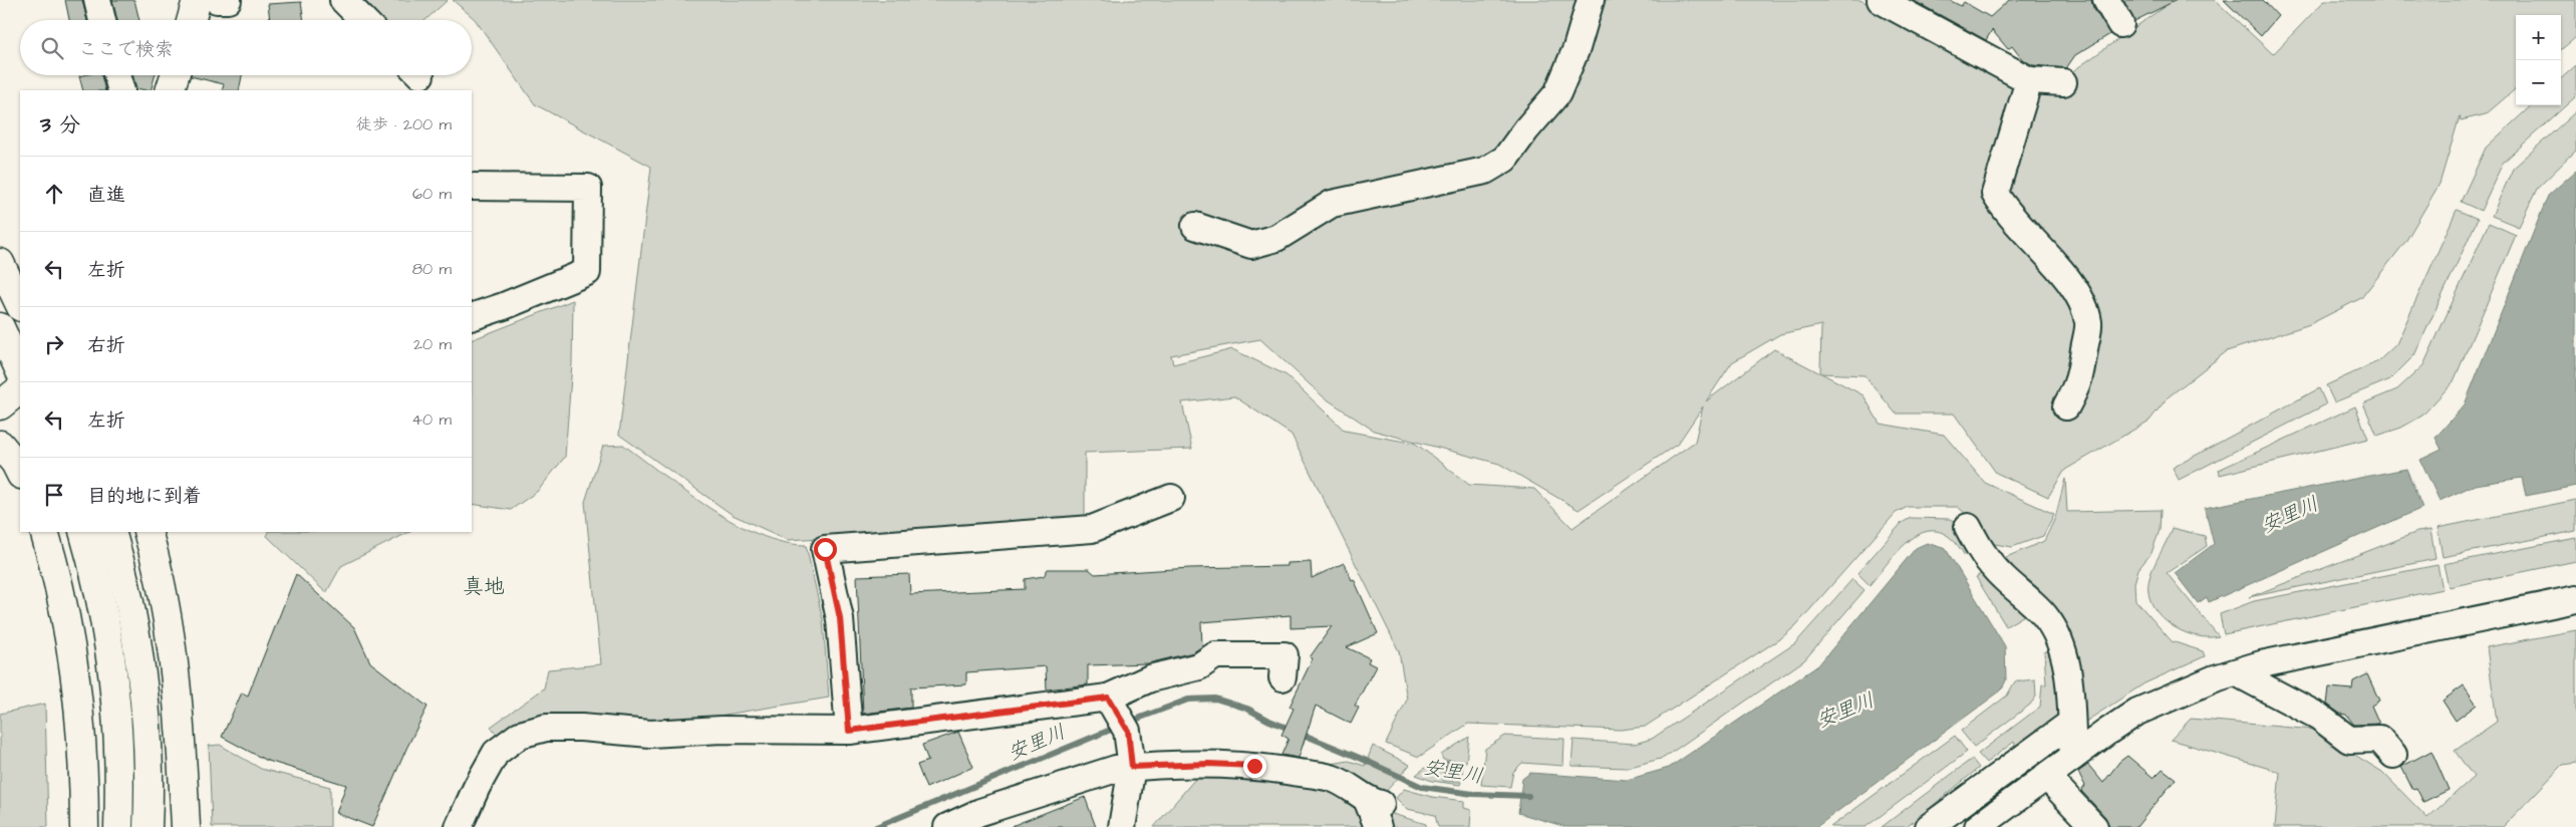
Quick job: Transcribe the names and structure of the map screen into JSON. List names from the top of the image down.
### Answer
{
  "districts": ["真地"],
  "water": ["安里川"],
  "page": {
    "map_buttons": ["+", "−"],
    "search": "ここで検索",
    "heading": ["3 分", "徒歩 · 200 m"],
    "list": [
      ["直進", "60 m"],
      ["左折", "80 m"],
      ["右折", "20 m"],
      ["左折", "40 m"],
      "目的地に到着"
    ]
  }
}
